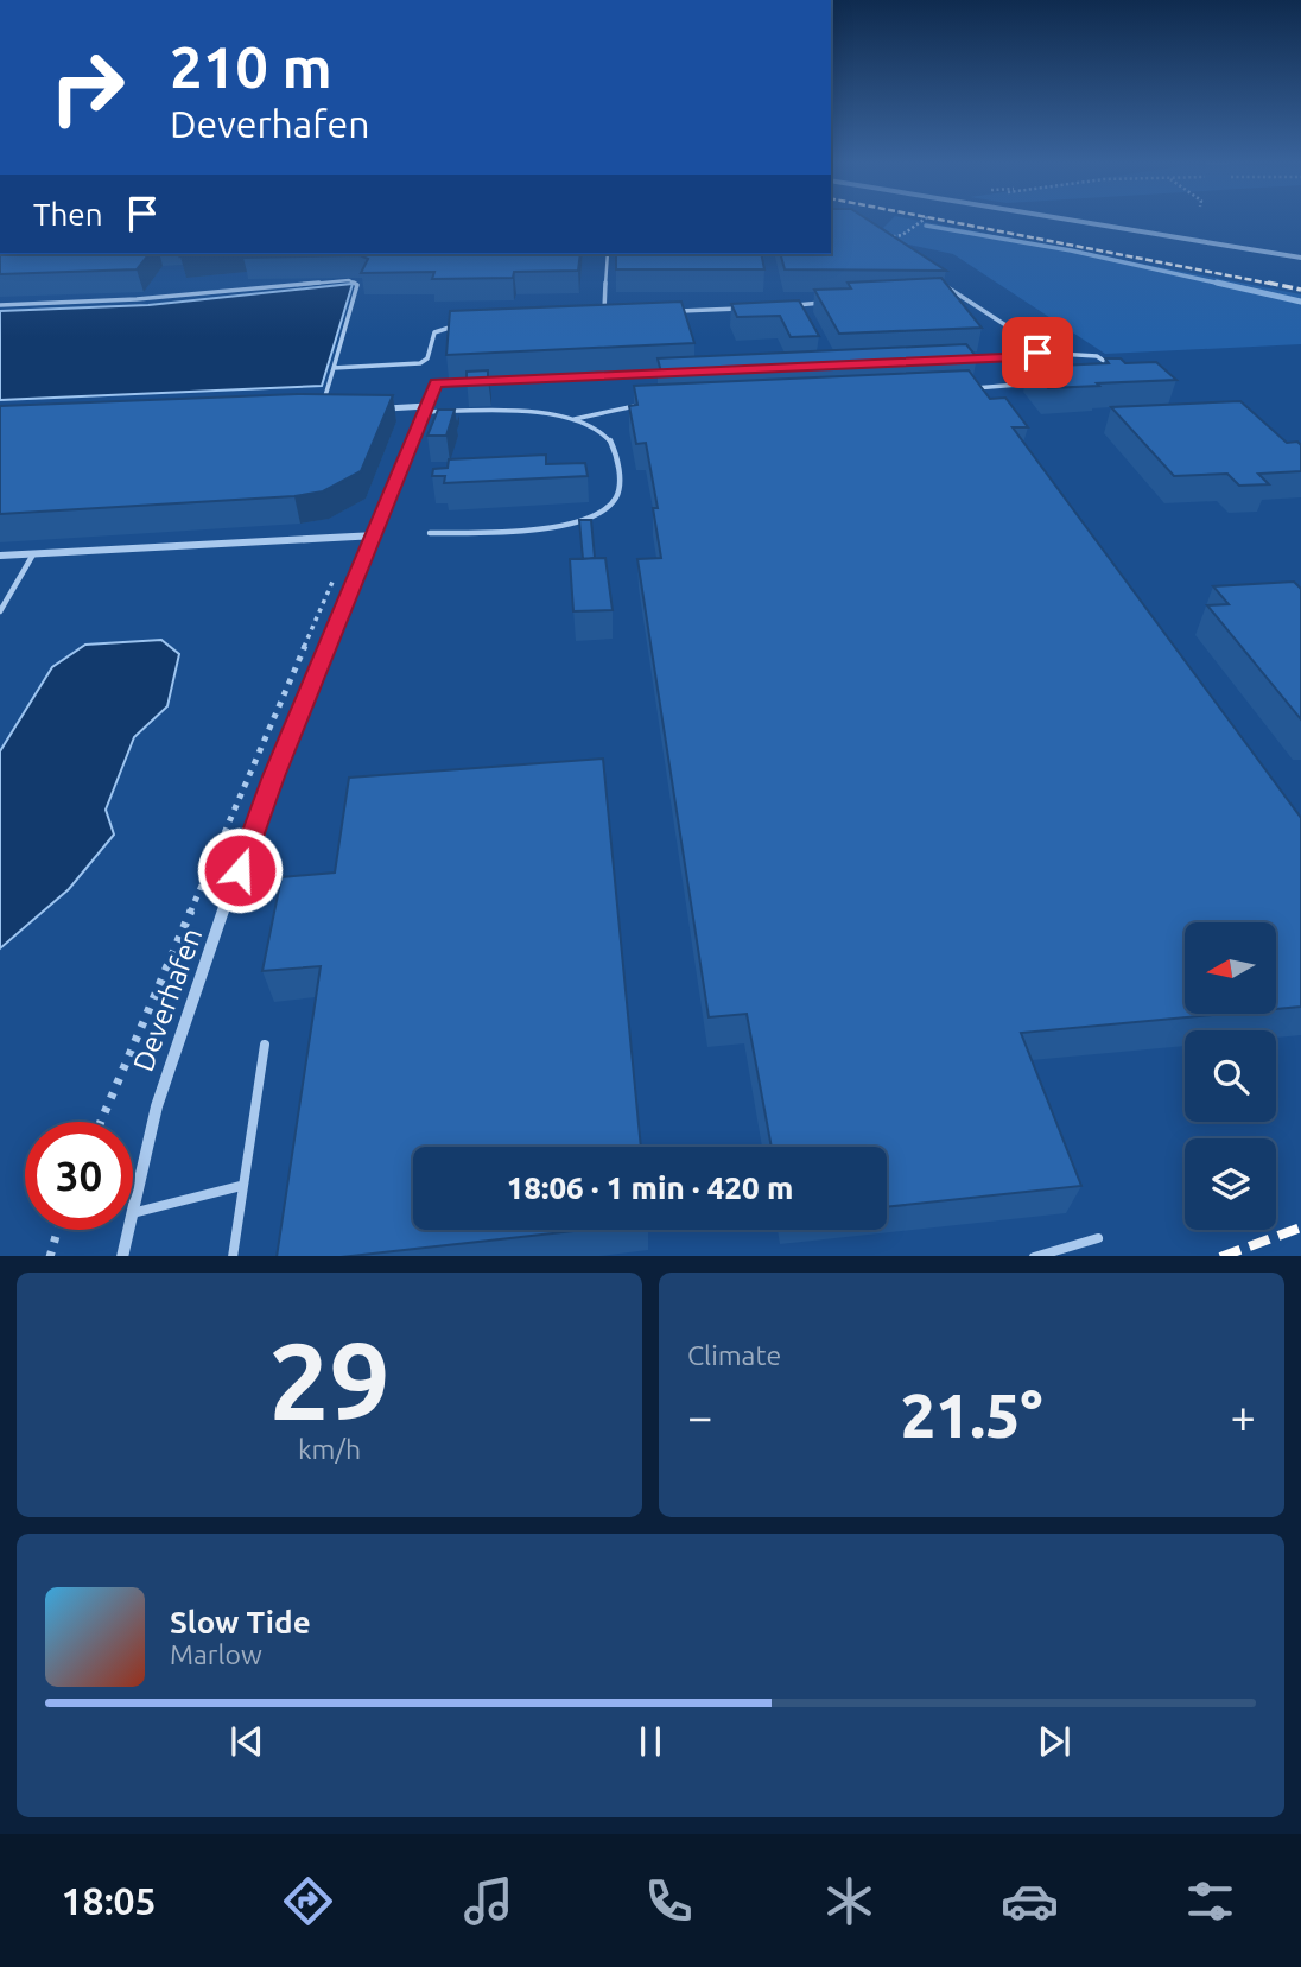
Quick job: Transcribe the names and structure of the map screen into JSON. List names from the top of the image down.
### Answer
{
  "streets": {
    "street": ["Deverhafen"]
  },
  "north": "left",
  "page": {
    "turn": ["210 m", "Deverhafen"],
    "then": "Then",
    "limit": "30",
    "trip": "18:06 · 1 min · 420 m",
    "tile": [
      ["29", "km/h"],
      "Climate"
    ],
    "heat": ["−", "21.5°", "+"],
    "song": ["Slow Tide", "Marlow"],
    "tabs": "18:05"
  }
}
